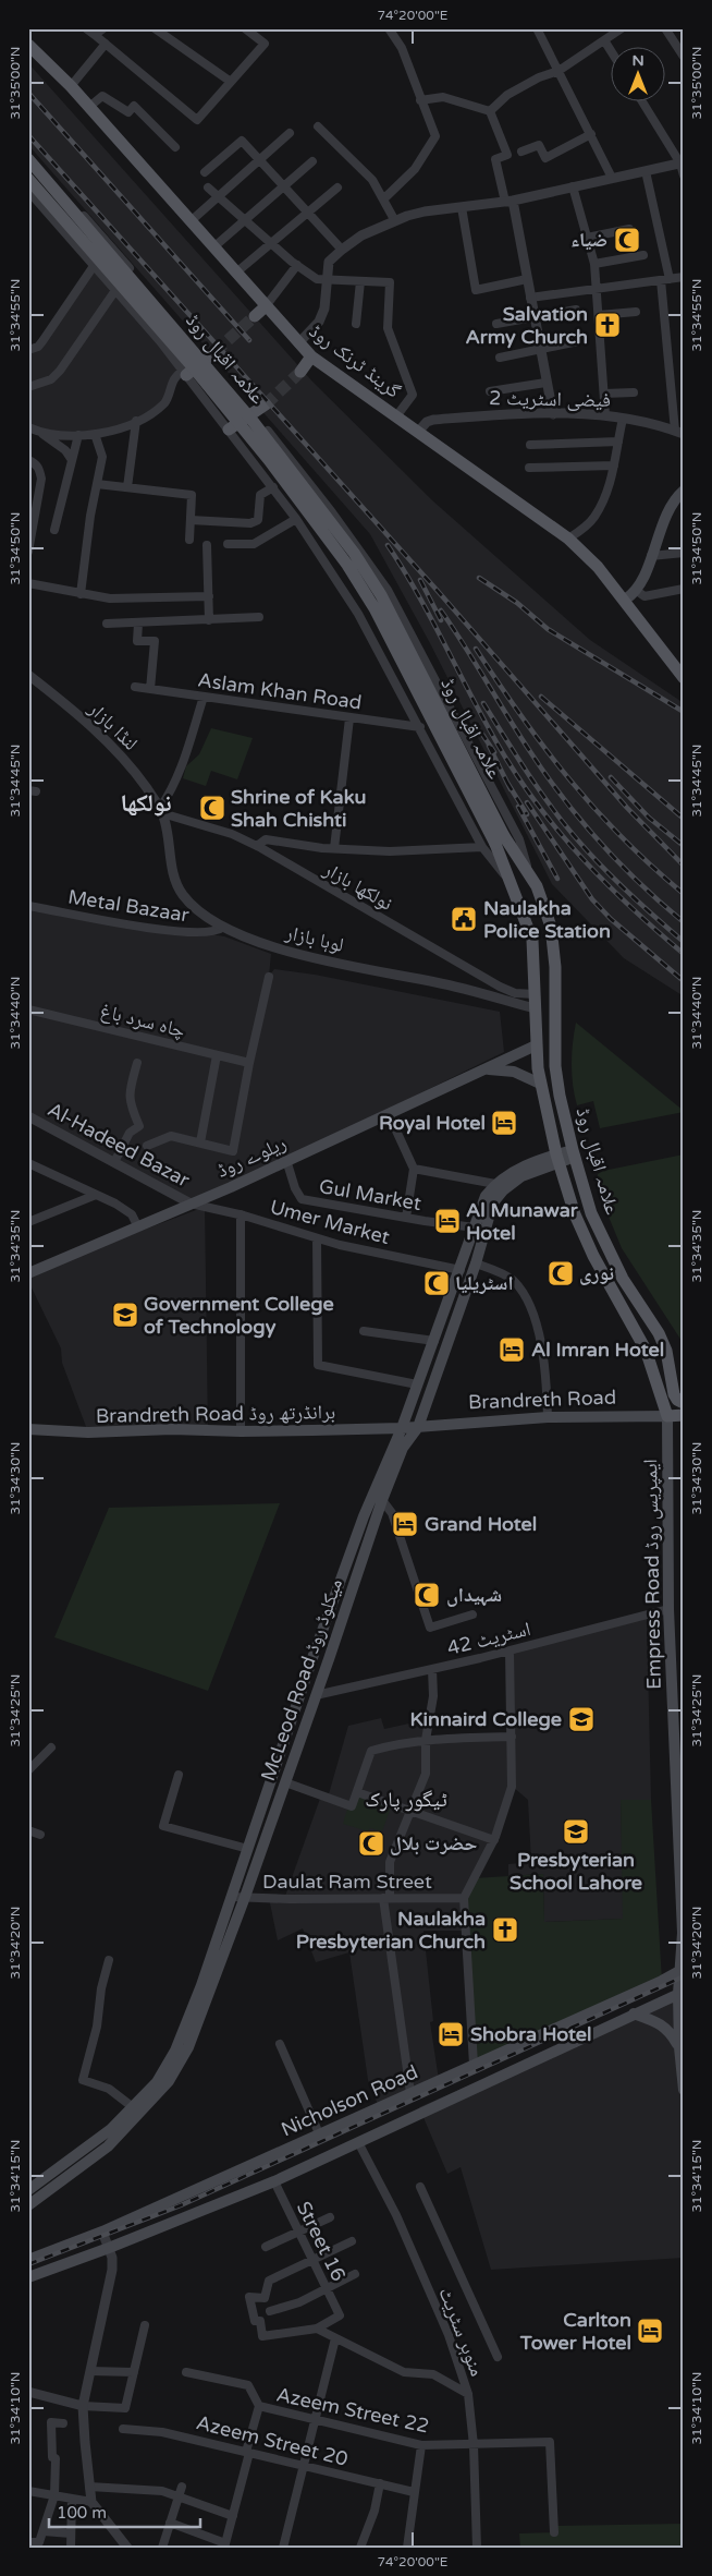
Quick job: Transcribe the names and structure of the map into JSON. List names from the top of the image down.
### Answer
{
  "streets": {
    "main road": [
      "علامہ اقبال روڈ",
      "گرینڈ ٹرنک روڈ",
      "ریلوے روڈ",
      "Brandreth Road",
      "Brandreth Road برانڈرتھ روڈ",
      "Empress Road ایمپریس روڈ",
      "McLeod Road میکلوڈ روڈ",
      "Nicholson Road"
    ],
    "street": [
      "فیضی اسٹریٹ 2",
      "Aslam Khan Road",
      "لنڈا بازار",
      "نولکھا بازار",
      "Metal Bazaar",
      "لوہا بازار",
      "چاہ سرد باغ",
      "Al-Hadeed Bazar",
      "Gul Market",
      "Umer Market",
      "اسٹریٹ 42",
      "Daulat Ram Street",
      "Street 16",
      "منوہر سٹریٹ",
      "Azeem Street 22",
      "Azeem Street 20"
    ]
  },
  "crossings": [
    ["علامہ اقبال روڈ", "نولکھا بازار"],
    ["علامہ اقبال روڈ", "لوہا بازار"],
    ["علامہ اقبال روڈ", "ریلوے روڈ"],
    ["علامہ اقبال روڈ", "Brandreth Road"],
    ["علامہ اقبال روڈ", "Empress Road ایمپریس روڈ"],
    ["علامہ اقبال روڈ", "McLeod Road میکلوڈ روڈ"],
    ["گرینڈ ٹرنک روڈ", "فیضی اسٹریٹ 2"],
    ["لنڈا بازار", "نولکھا بازار"],
    ["لنڈا بازار", "لوہا بازار"],
    ["نولکھا بازار", "لوہا بازار"],
    ["Metal Bazaar", "لوہا بازار"],
    ["Al-Hadeed Bazar", "ریلوے روڈ"],
    ["Al-Hadeed Bazar", "Umer Market"],
    ["ریلوے روڈ", "Gul Market"],
    ["ریلوے روڈ", "Umer Market"],
    ["Gul Market", "McLeod Road میکلوڈ روڈ"],
    ["Umer Market", "McLeod Road میکلوڈ روڈ"],
    ["Brandreth Road", "Brandreth Road برانڈرتھ روڈ"],
    ["Brandreth Road", "Empress Road ایمپریس روڈ"],
    ["Brandreth Road", "McLeod Road میکلوڈ روڈ"],
    ["Brandreth Road برانڈرتھ روڈ", "McLeod Road میکلوڈ روڈ"],
    ["Empress Road ایمپریس روڈ", "اسٹریٹ 42"],
    ["Empress Road ایمپریس روڈ", "Nicholson Road"],
    ["اسٹریٹ 42", "McLeod Road میکلوڈ روڈ"],
    ["McLeod Road میکلوڈ روڈ", "Daulat Ram Street"],
    ["منوہر سٹریٹ", "Azeem Street 22"]
  ],
  "districts": ["نولکھا", "ٹیگور پارک"],
  "places": {
    "mosque": [
      "ضیاء",
      "Shrine of Kaku Shah Chishti",
      "نوری",
      "اسٹریلیا",
      "شہیداں",
      "حضرت بلال"
    ],
    "church": ["Salvation Army Church", "Naulakha Presbyterian Church"],
    "public building": ["Naulakha Police Station"],
    "hotel": [
      "Royal Hotel",
      "Al Munawar Hotel",
      "Al Imran Hotel",
      "Grand Hotel",
      "Shobra Hotel",
      "Carlton Tower Hotel"
    ],
    "school or university": ["Government College of Technology", "Kinnaird College", "Presbyterian School Lahore"]
  },
  "scale_bar": "100 m",
  "north": "top",
  "coordinates": [
    "74°20'00\"E",
    "31°35'00\"N",
    "31°34'55\"N",
    "31°34'50\"N",
    "31°34'45\"N",
    "31°34'40\"N",
    "31°34'35\"N",
    "31°34'30\"N",
    "31°34'25\"N",
    "31°34'20\"N",
    "31°34'15\"N",
    "31°34'10\"N"
  ]
}
